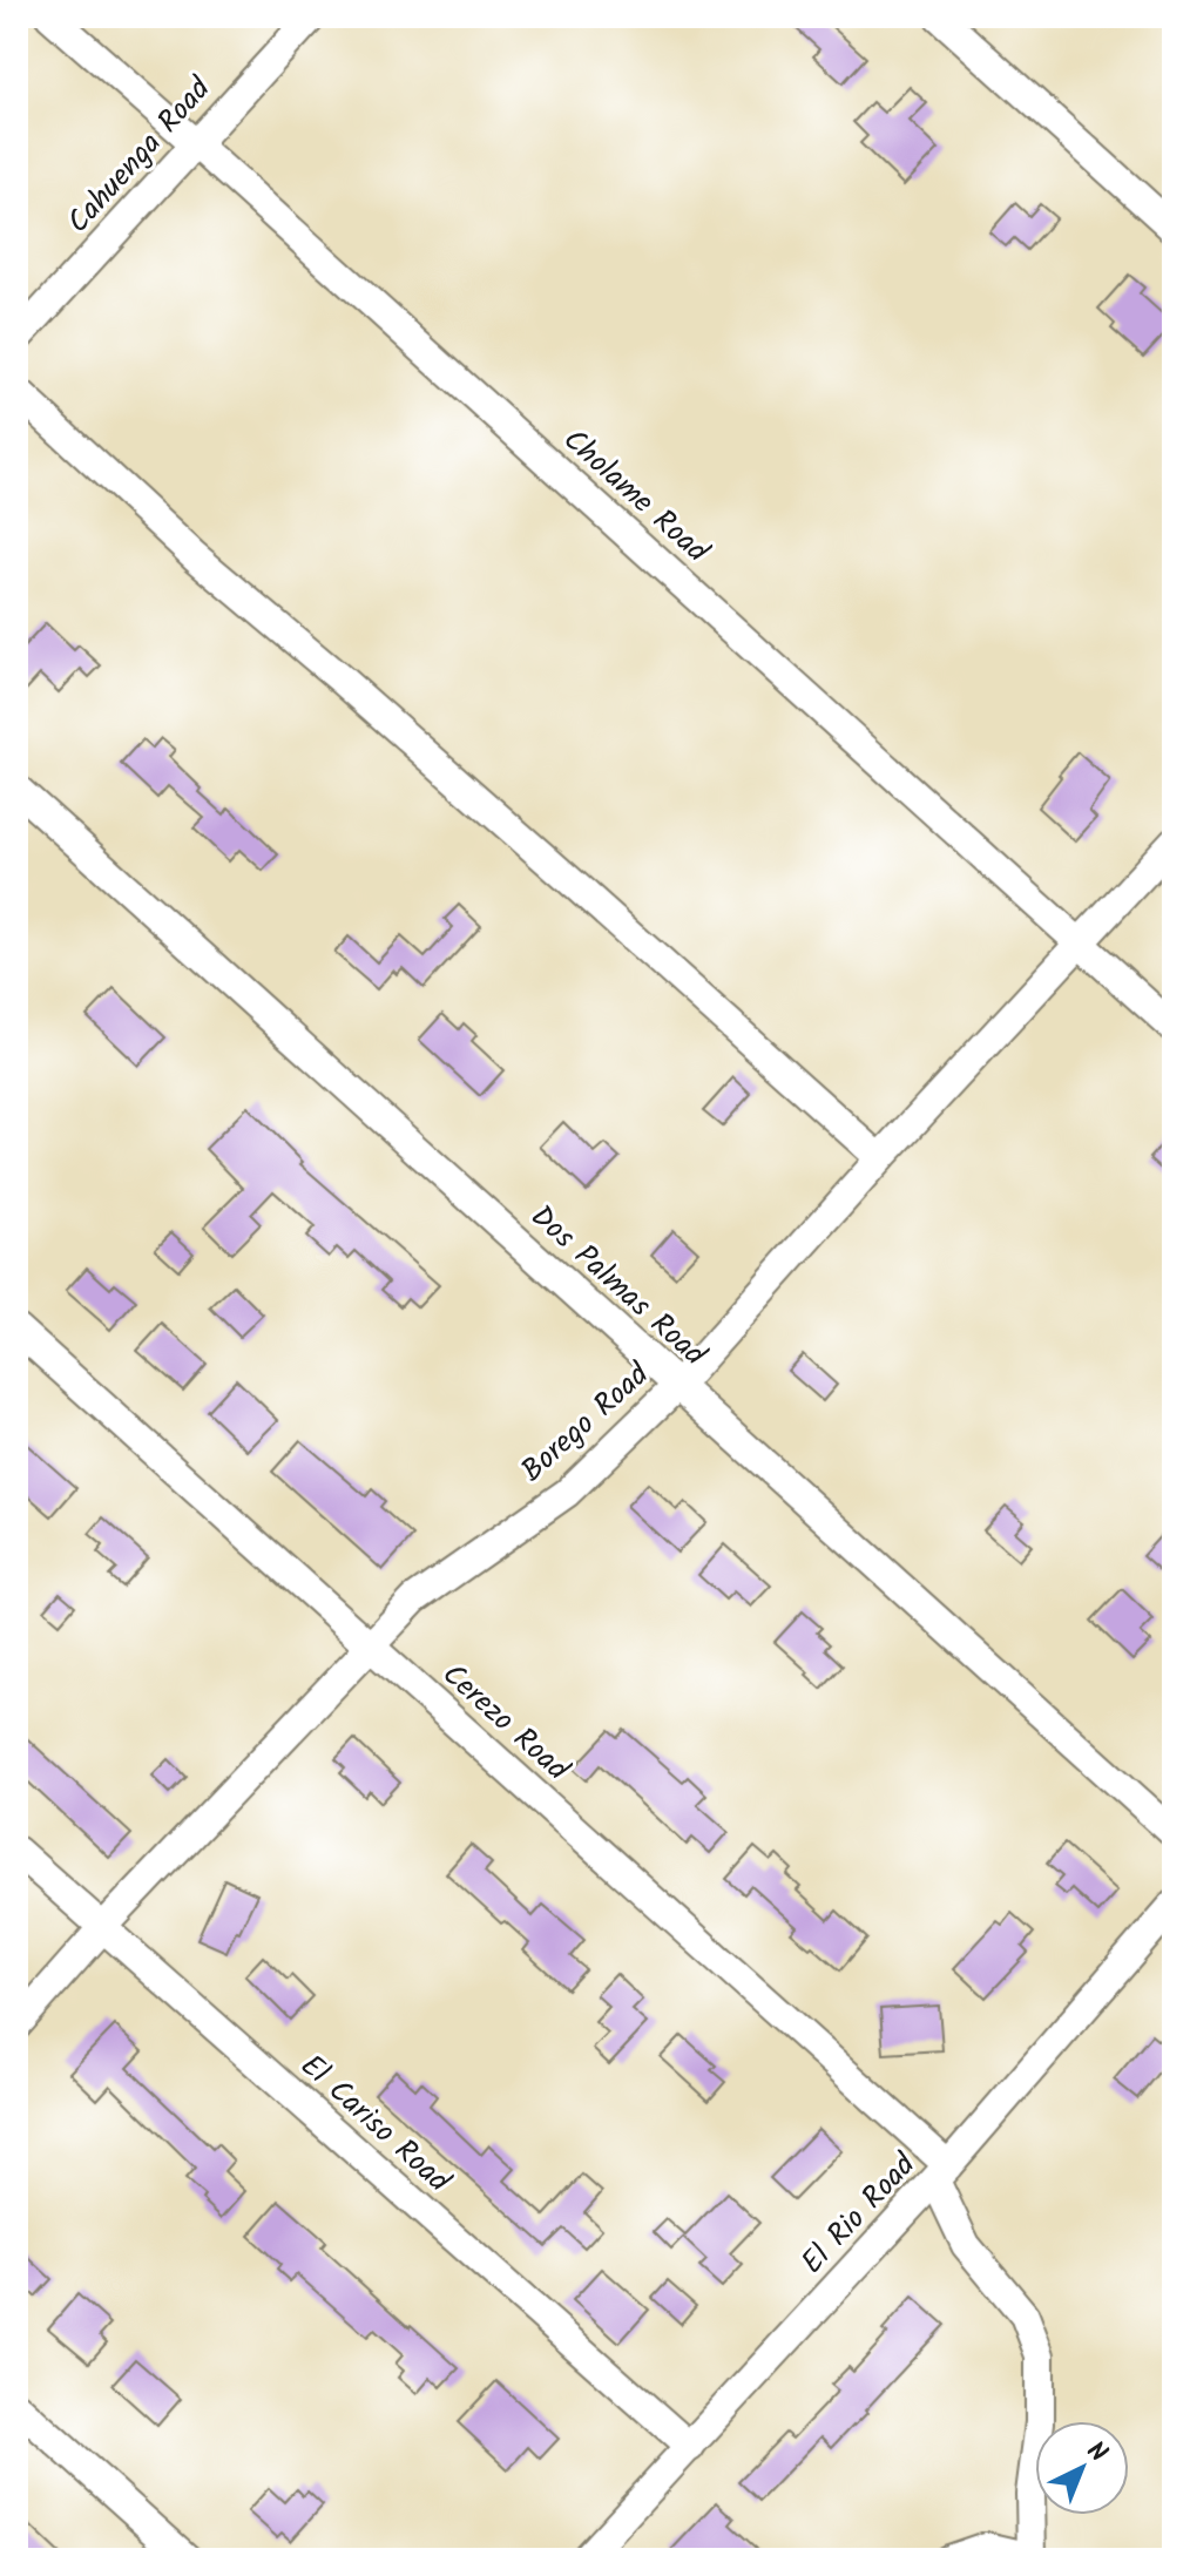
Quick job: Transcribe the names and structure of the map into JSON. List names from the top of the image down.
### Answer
{
  "streets": {
    "street": [
      "Cahuenga Road",
      "Cholame Road",
      "Dos Palmas Road",
      "Borego Road",
      "Cerezo Road",
      "El Cariso Road",
      "El Rio Road"
    ]
  },
  "crossings": [
    ["Cahuenga Road", "Cholame Road"],
    ["Cholame Road", "Borego Road"],
    ["Dos Palmas Road", "Borego Road"],
    ["Borego Road", "Cerezo Road"],
    ["Borego Road", "El Cariso Road"],
    ["Cerezo Road", "El Rio Road"],
    ["El Cariso Road", "El Rio Road"]
  ],
  "north": "top right"
}
